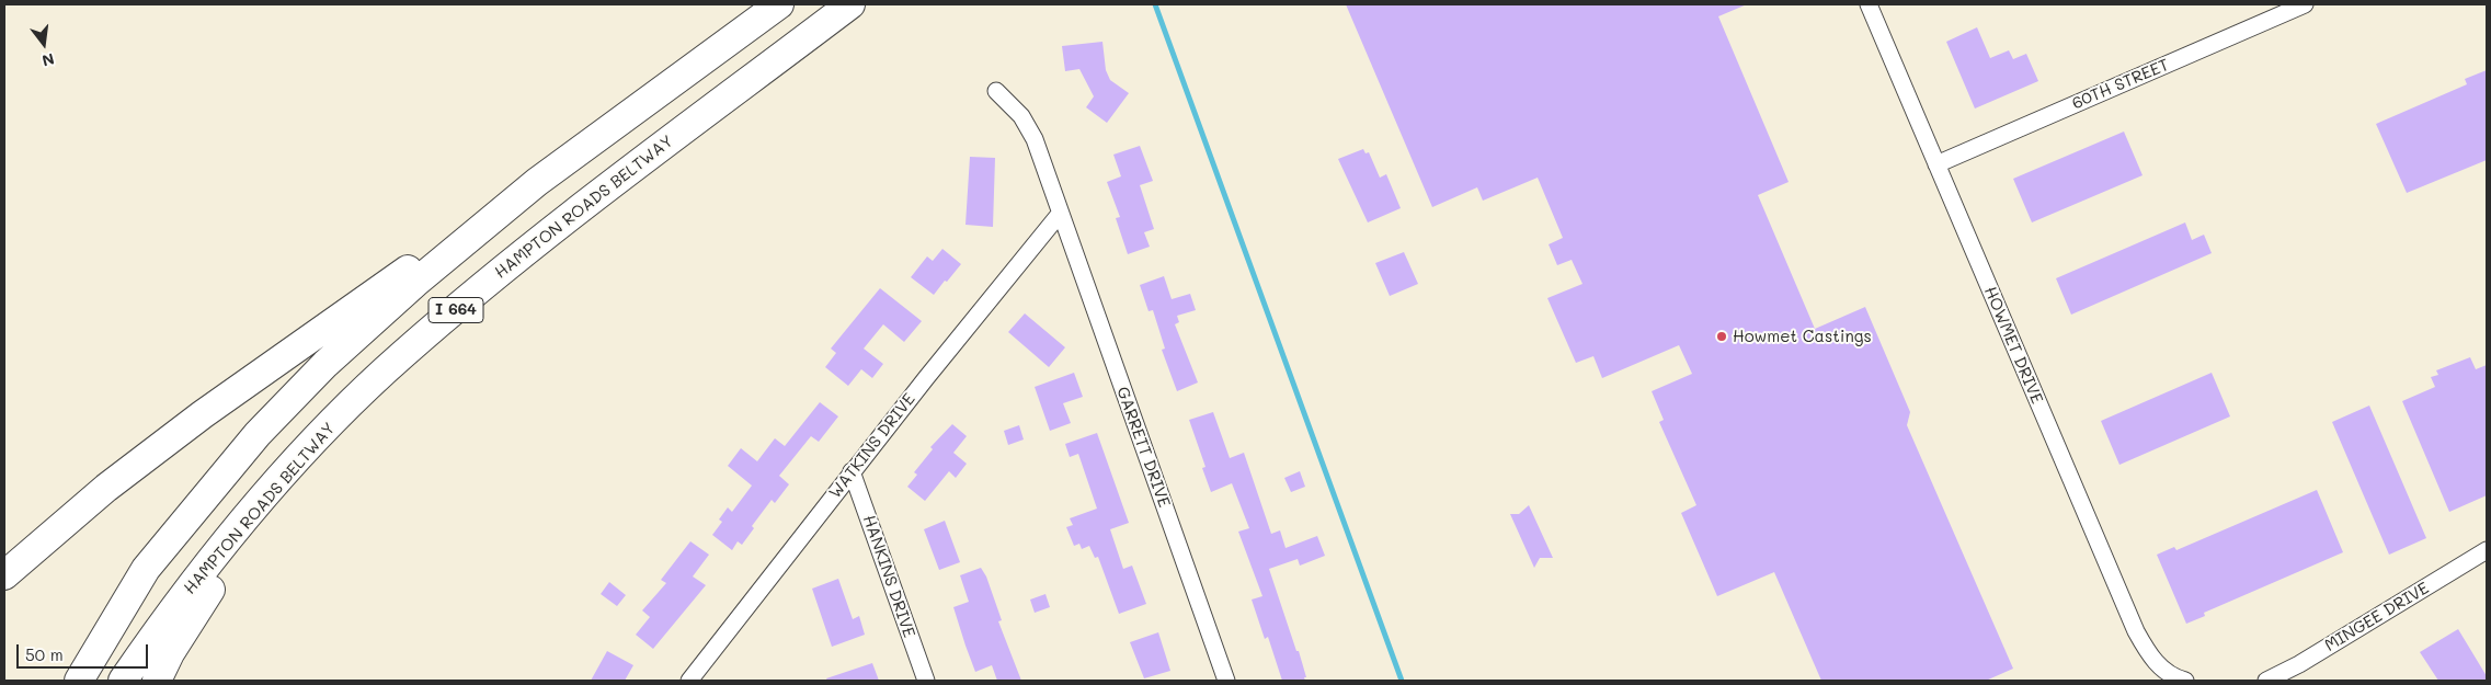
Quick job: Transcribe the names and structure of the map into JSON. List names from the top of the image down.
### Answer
{
  "streets": {
    "highway": ["HAMPTON ROADS BELTWAY", "I 664"],
    "street": [
      "60TH STREET",
      "HOWMET DRIVE",
      "WATKINS DRIVE",
      "GARRETT DRIVE",
      "HANKINS DRIVE",
      "MINGEE DRIVE"
    ]
  },
  "crossings": [
    ["60TH STREET", "HOWMET DRIVE"],
    ["WATKINS DRIVE", "GARRETT DRIVE"],
    ["WATKINS DRIVE", "HANKINS DRIVE"]
  ],
  "places": ["Howmet Castings"],
  "scale_bar": "50 m",
  "north": "bottom"
}
